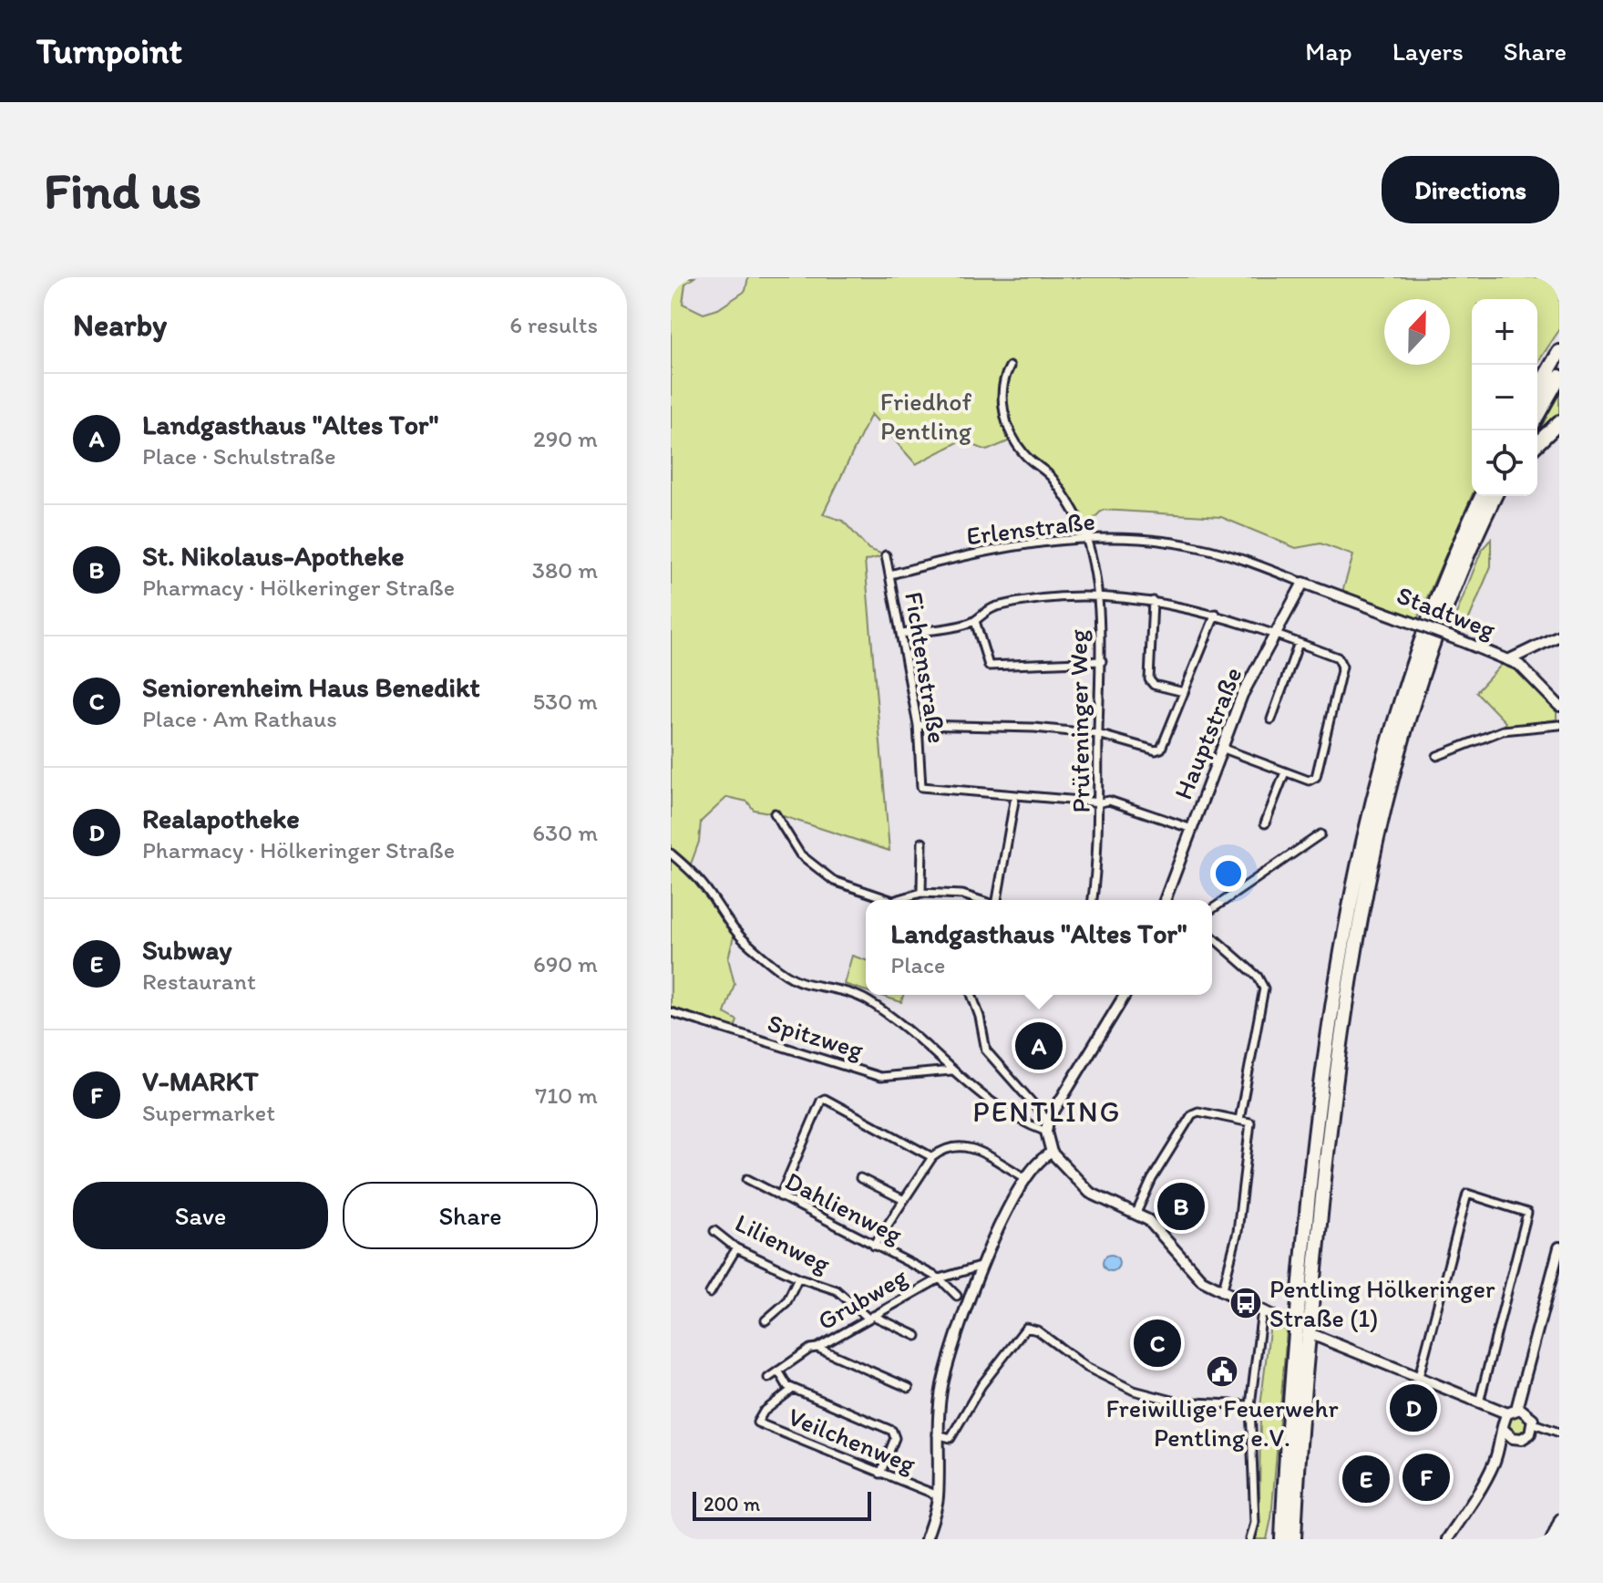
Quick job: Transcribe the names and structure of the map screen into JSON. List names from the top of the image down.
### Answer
{
  "streets": {
    "street": [
      "Erlenstraße",
      "Stadtweg",
      "Fichtenstraße",
      "Prüfeninger Weg",
      "Hauptstraße",
      "Spitzweg",
      "Dahlienweg",
      "Lilienweg",
      "Grubweg",
      "Veilchenweg"
    ]
  },
  "crossings": [
    ["Erlenstraße", "Stadtweg"],
    ["Erlenstraße", "Fichtenstraße"],
    ["Erlenstraße", "Prüfeninger Weg"],
    ["Erlenstraße", "Hauptstraße"],
    ["Stadtweg", "Hauptstraße"],
    ["Dahlienweg", "Grubweg"],
    ["Lilienweg", "Grubweg"]
  ],
  "districts": ["PENTLING"],
  "parks": ["Friedhof Pentling"],
  "places": {
    "bus stop": ["Pentling Hölkeringer Straße (1)"],
    "public building": ["Freiwillige Feuerwehr Pentling e.V."]
  },
  "scale_bar": "200 m",
  "north": "top",
  "page": {
    "header": "Turnpoint",
    "nav": ["Map", "Layers", "Share"],
    "buttons": [
      "Directions",
      ["Save", "Share"]
    ],
    "title": "Find us",
    "heading": ["Nearby", "6 results"],
    "map_buttons": ["+", "−"],
    "list": [
      {
        "mark": "A",
        "name": "Landgasthaus \"Altes Tor\"",
        "note": "Place · Schulstraße",
        "value": "290 m"
      },
      {
        "mark": "B",
        "name": "St. Nikolaus-Apotheke",
        "note": "Pharmacy · Hölkeringer Straße",
        "value": "380 m"
      },
      {
        "mark": "C",
        "name": "Seniorenheim Haus Benedikt",
        "note": "Place · Am Rathaus",
        "value": "530 m"
      },
      {
        "mark": "D",
        "name": "Realapotheke",
        "note": "Pharmacy · Hölkeringer Straße",
        "value": "630 m"
      },
      {
        "mark": "E",
        "name": "Subway",
        "note": "Restaurant",
        "value": "690 m"
      },
      {
        "mark": "F",
        "name": "V-MARKT",
        "note": "Supermarket",
        "value": "710 m"
      }
    ],
    "popup": ["Landgasthaus \"Altes Tor\"", "Place"],
    "pins": [
      "A",
      "B",
      "C",
      "D",
      "F",
      "E"
    ],
    "scale": "200 m"
  }
}
